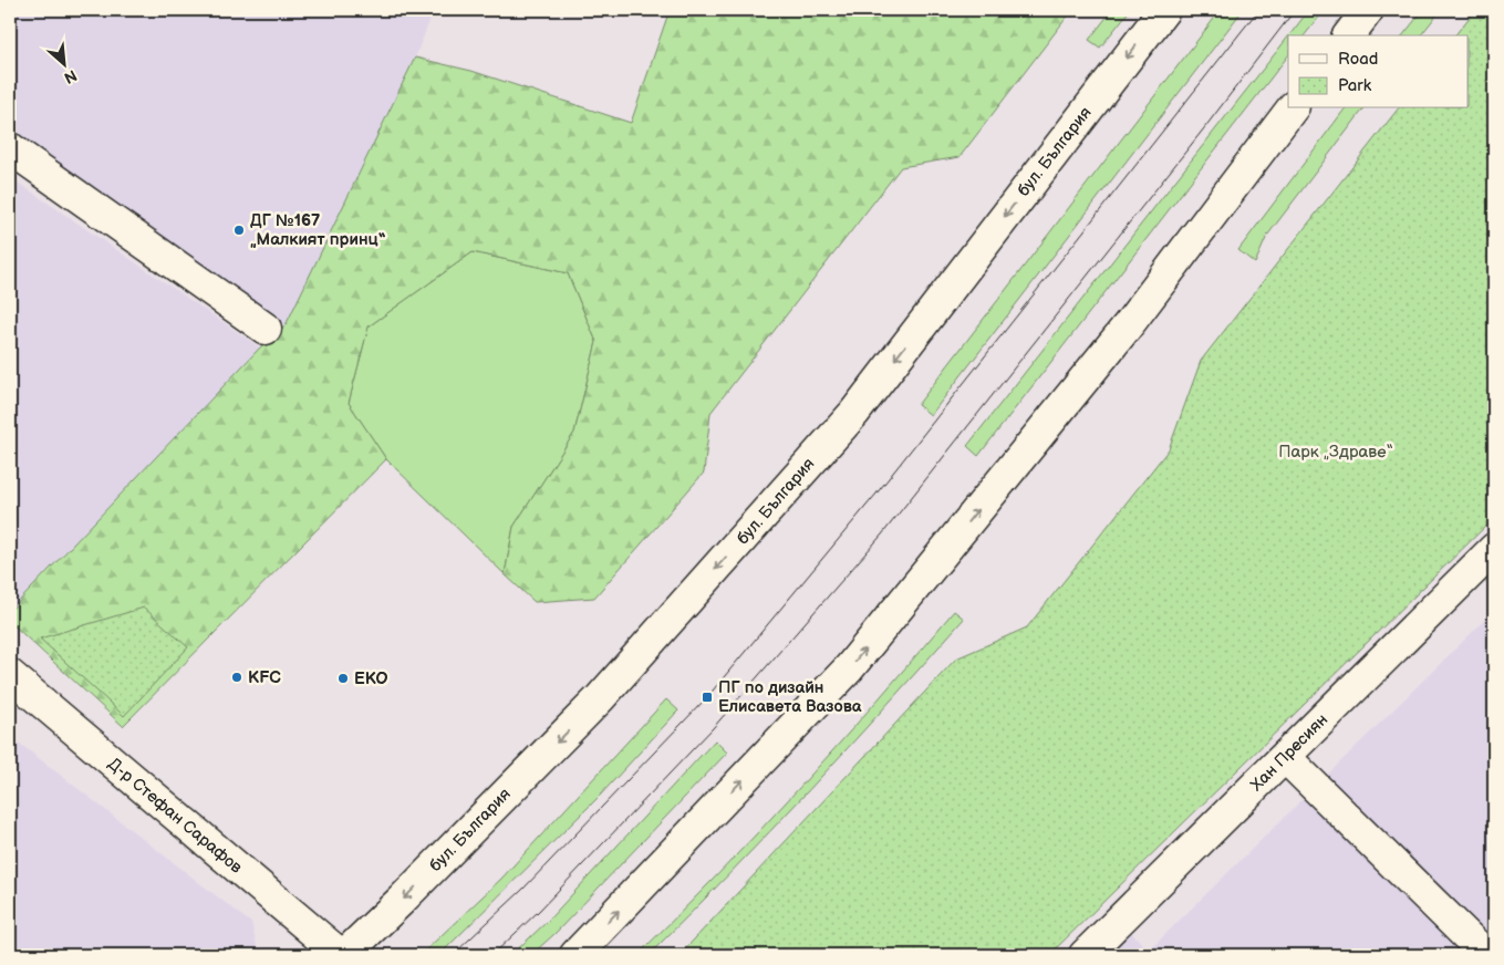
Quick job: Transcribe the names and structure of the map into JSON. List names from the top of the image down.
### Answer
{
  "streets": {
    "main road": ["бул. България", "Хан Пресиян", "Д-р Стефан Сарафов"]
  },
  "crossings": [
    ["бул. България", "Д-р Стефан Сарафов"]
  ],
  "parks": ["Парк „Здраве“"],
  "places": {
    "other": ["ДГ №167 „Малкият принц“", "KFC", "EKO"],
    "transit": ["ПГ по дизайн Елисавета Вазова"]
  },
  "legend": ["Road", "Park"],
  "north": "bottom right"
}
